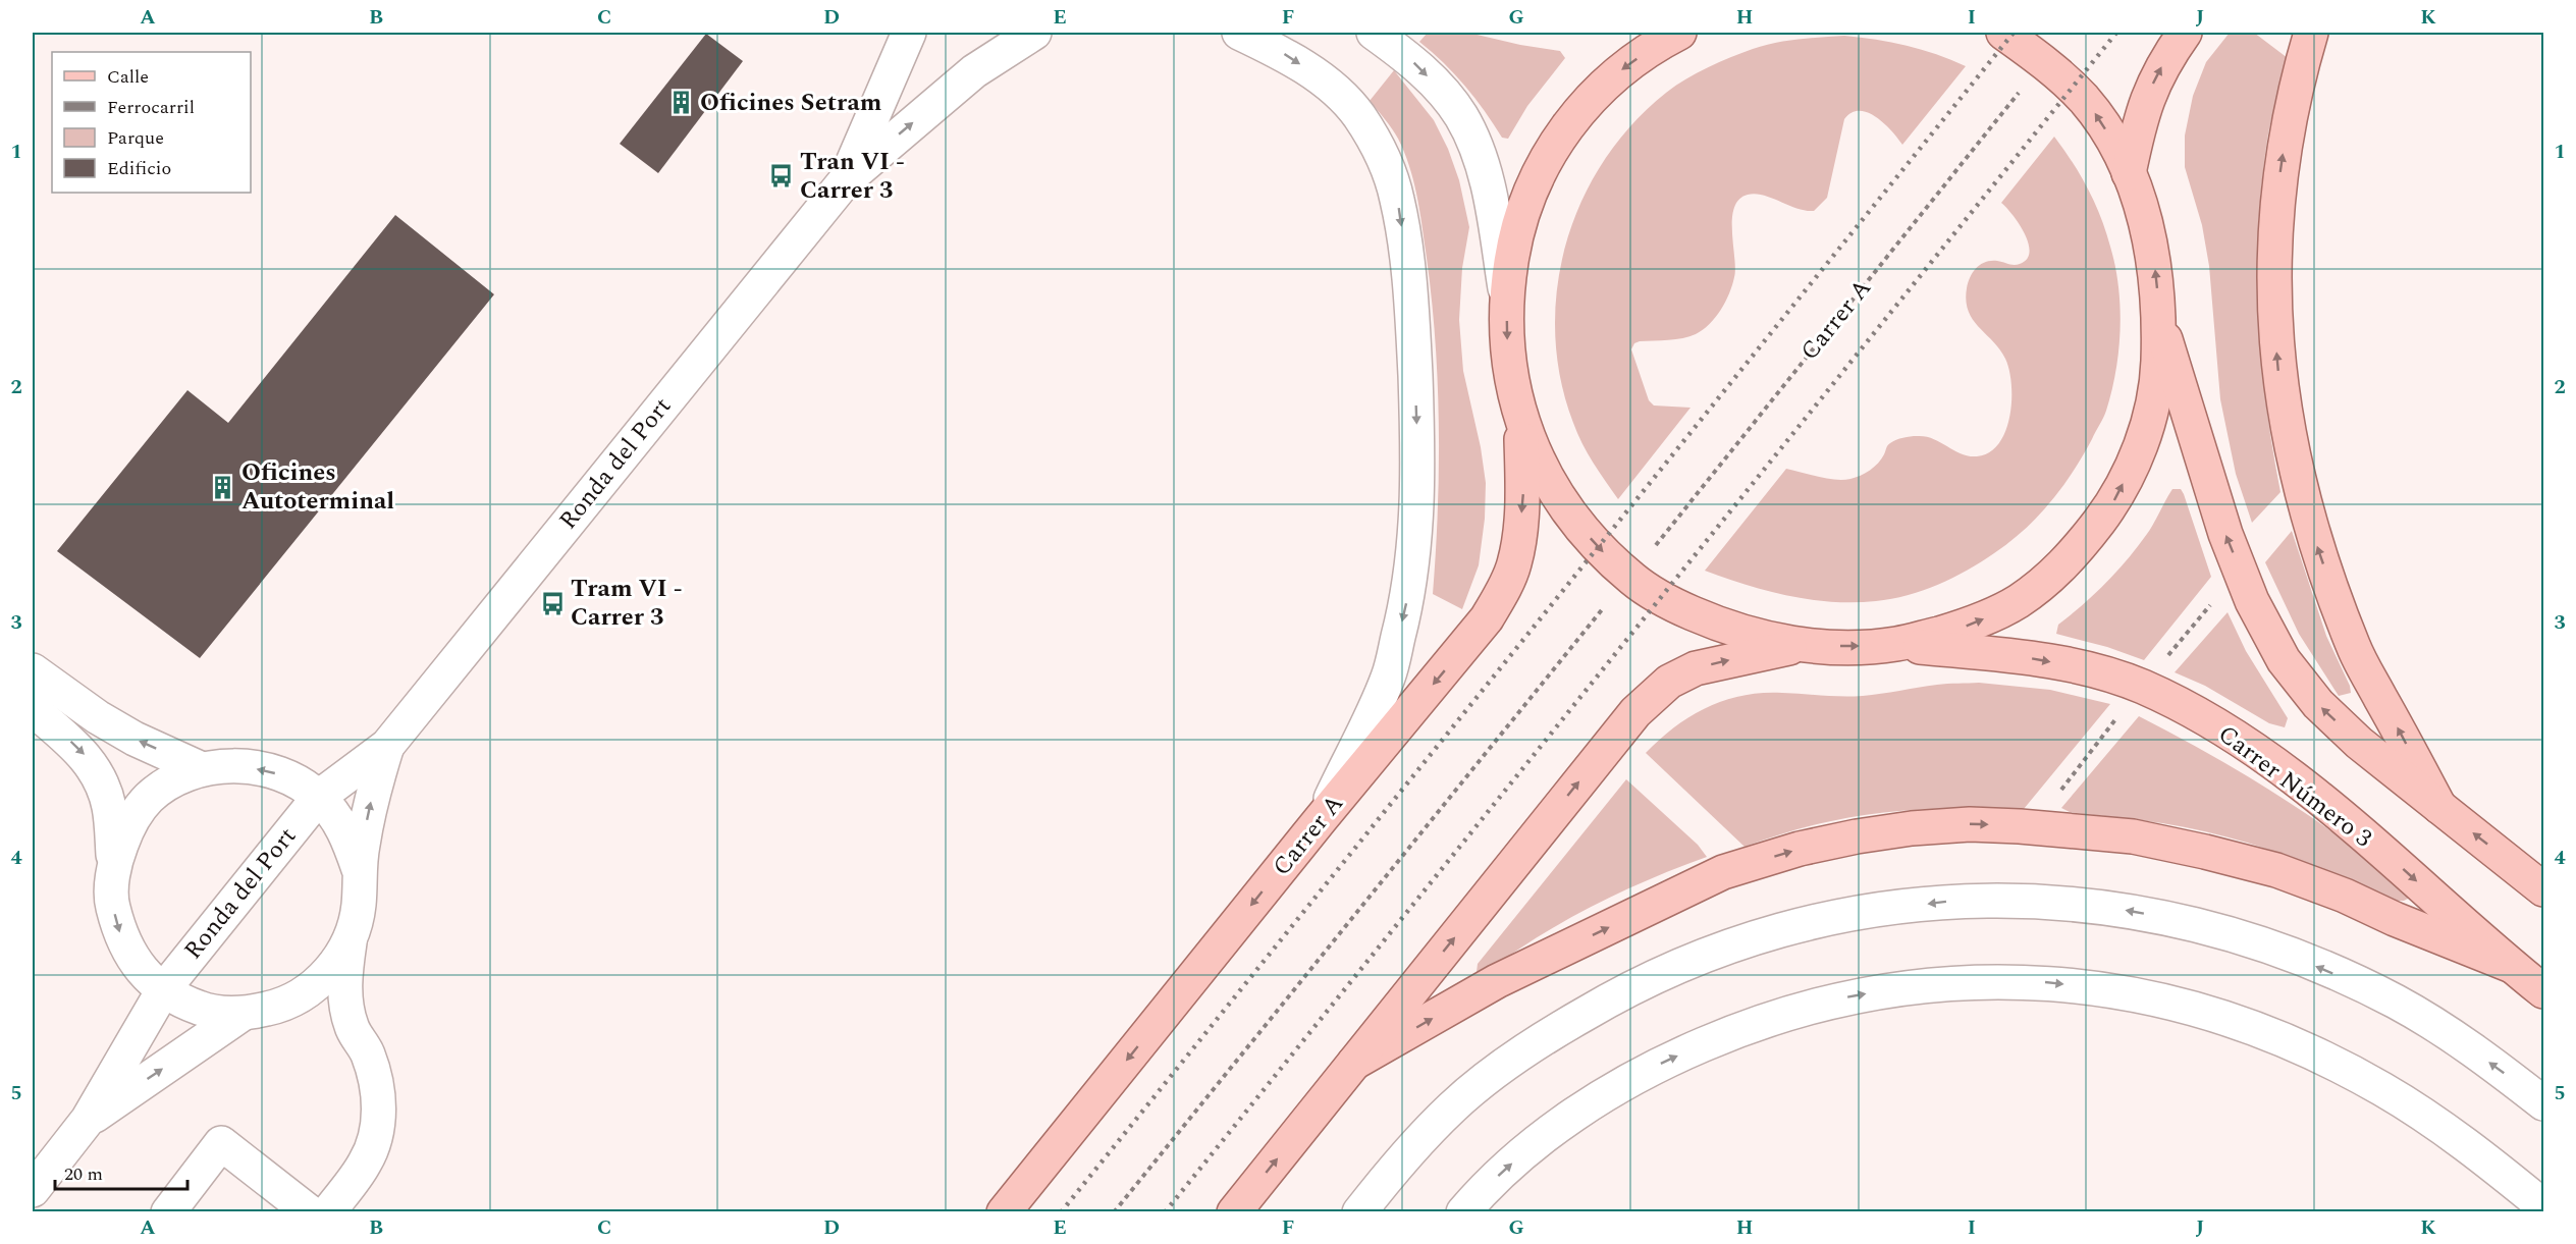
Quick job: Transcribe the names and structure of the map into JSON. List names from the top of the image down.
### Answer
{
  "streets": {
    "main road": ["Carrer A", "Carrer Número 3"],
    "street": ["Ronda del Port"]
  },
  "one_way": ["Carrer Número 3"],
  "places": {
    "building": ["Oficines Setram", "Oficines Autoterminal"],
    "bus stop": ["Tran VI - Carrer 3", "Tram VI - Carrer 3"]
  },
  "legend": [
    "Calle",
    "Ferrocarril",
    "Parque",
    "Edificio"
  ],
  "scale_bar": "20 m",
  "grid": {
    "columns": [
      "A",
      "B",
      "C",
      "D",
      "E",
      "F",
      "G",
      "H",
      "I",
      "J",
      "K"
    ],
    "rows": [
      "1",
      "2",
      "3",
      "4",
      "5"
    ]
  }
}
